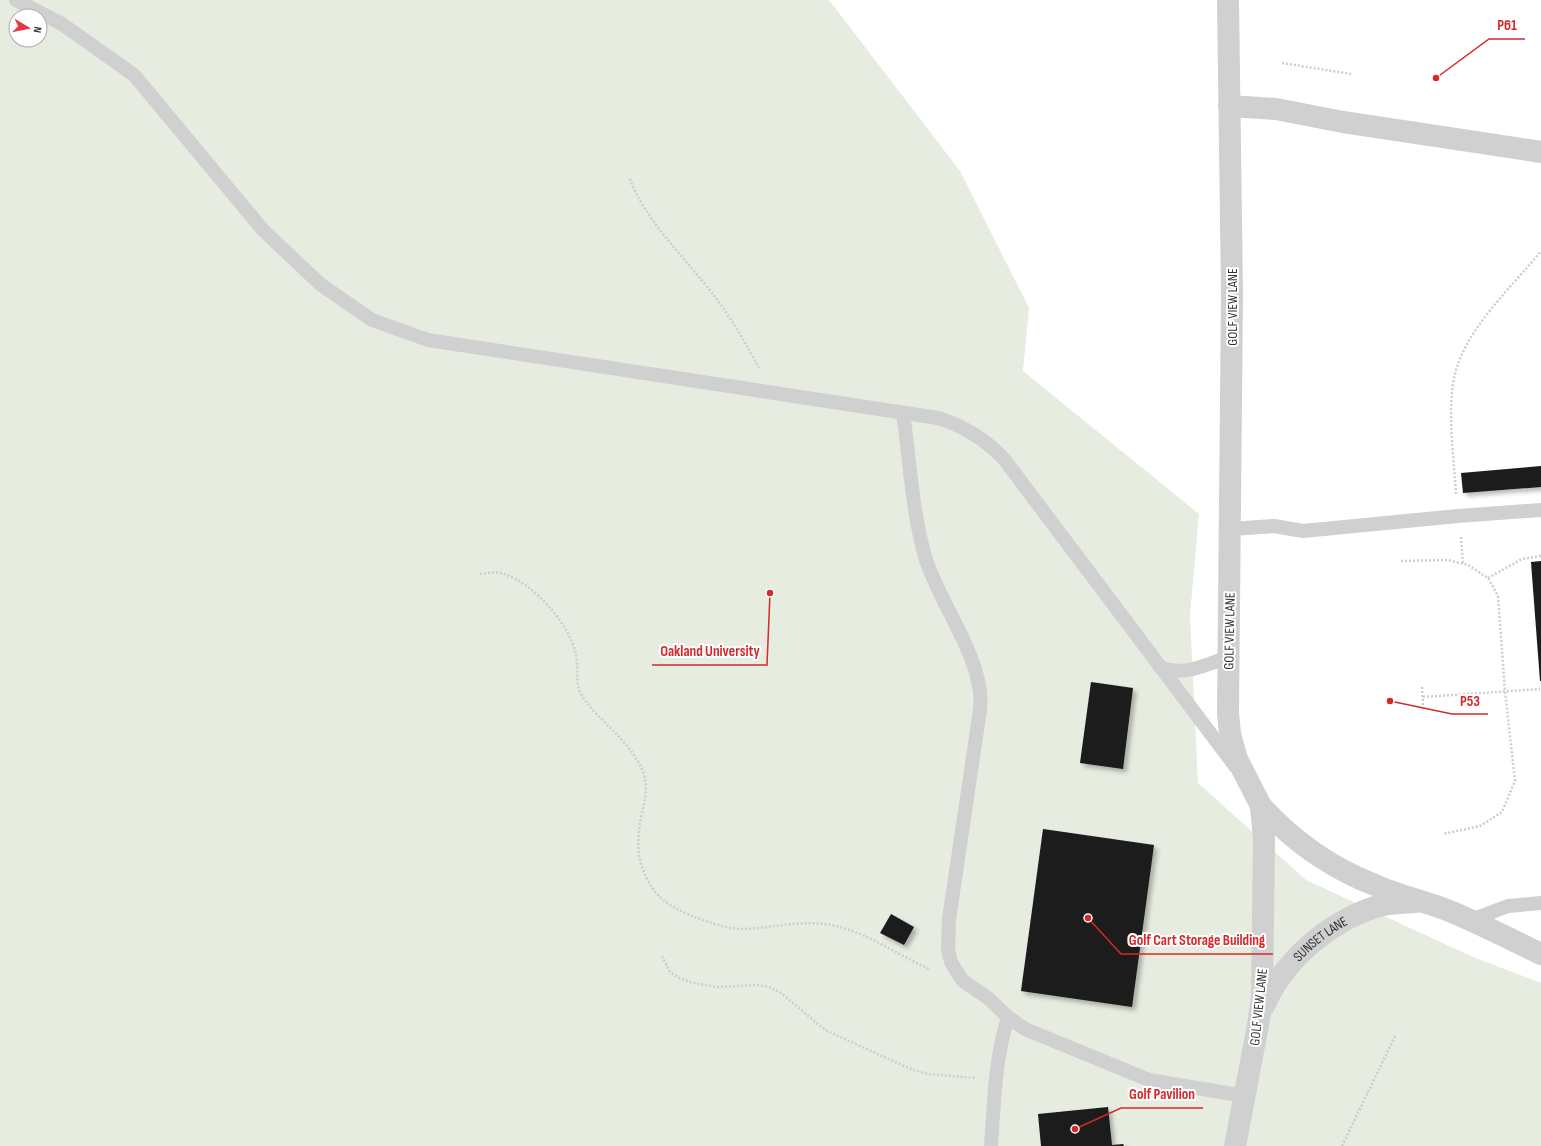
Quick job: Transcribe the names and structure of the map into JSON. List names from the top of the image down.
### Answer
{
  "streets": {
    "street": ["GOLF VIEW LANE", "SUNSET LANE"]
  },
  "crossings": [
    ["GOLF VIEW LANE", "SUNSET LANE"]
  ],
  "places": [
    "P61",
    "Oakland University",
    "P53",
    "Golf Cart Storage Building",
    "Golf Pavilion"
  ],
  "north": "right"
}
